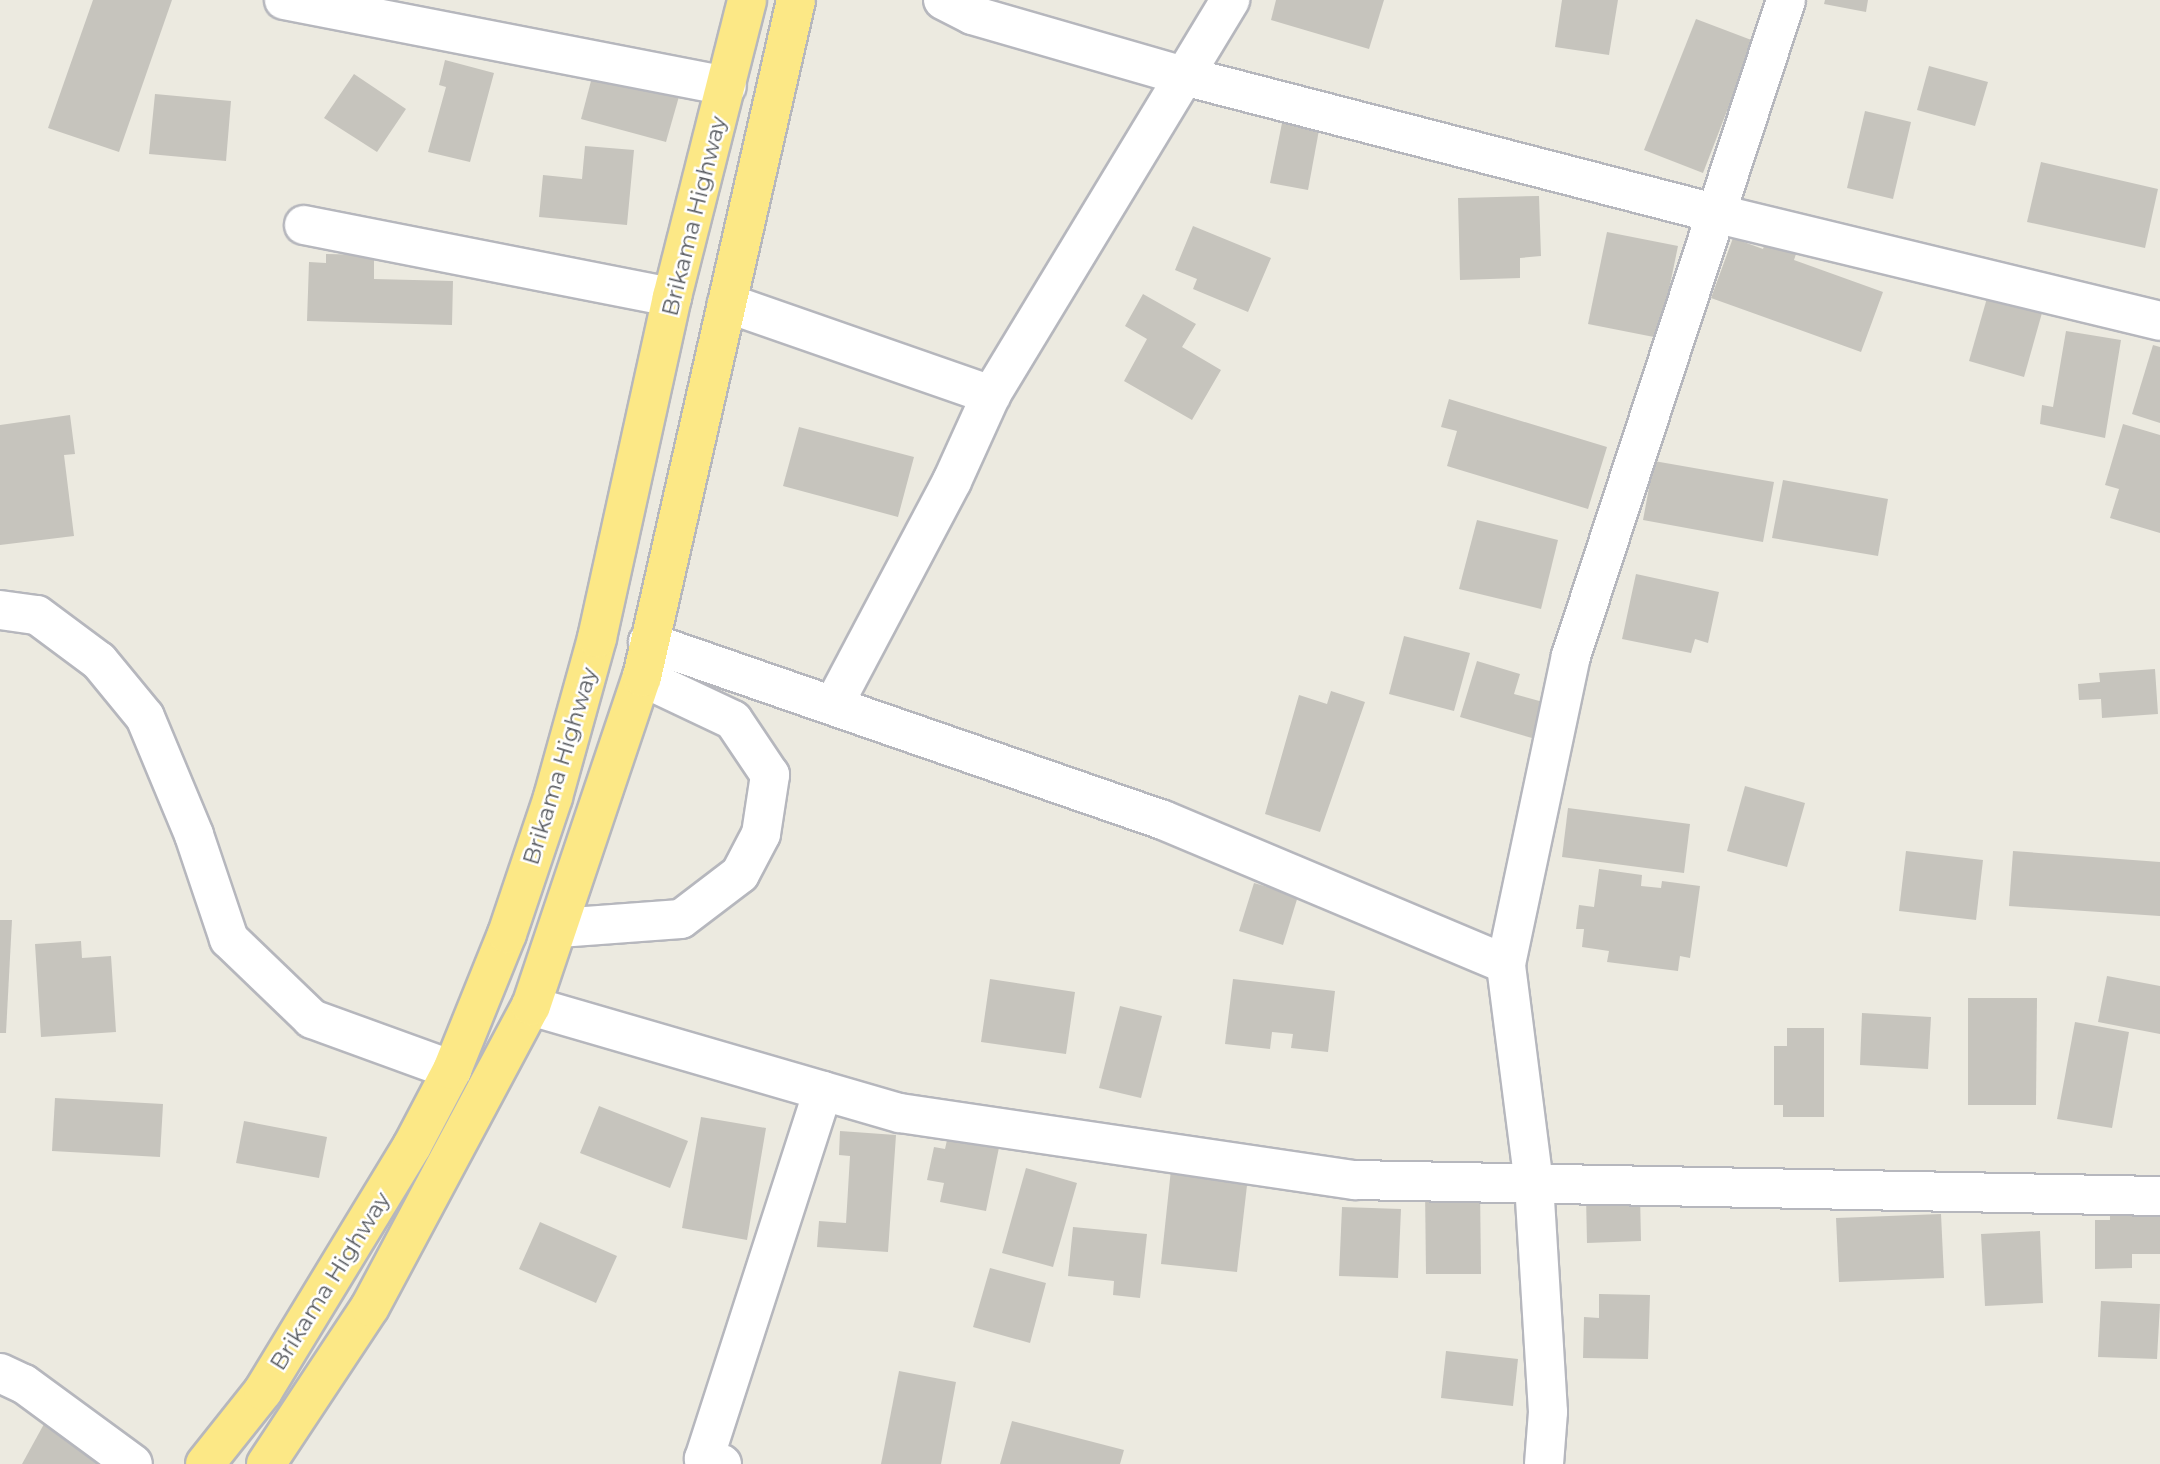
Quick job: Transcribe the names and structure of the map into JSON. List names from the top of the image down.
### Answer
{
  "streets": {
    "highway": ["Brikama Highway"]
  }
}
